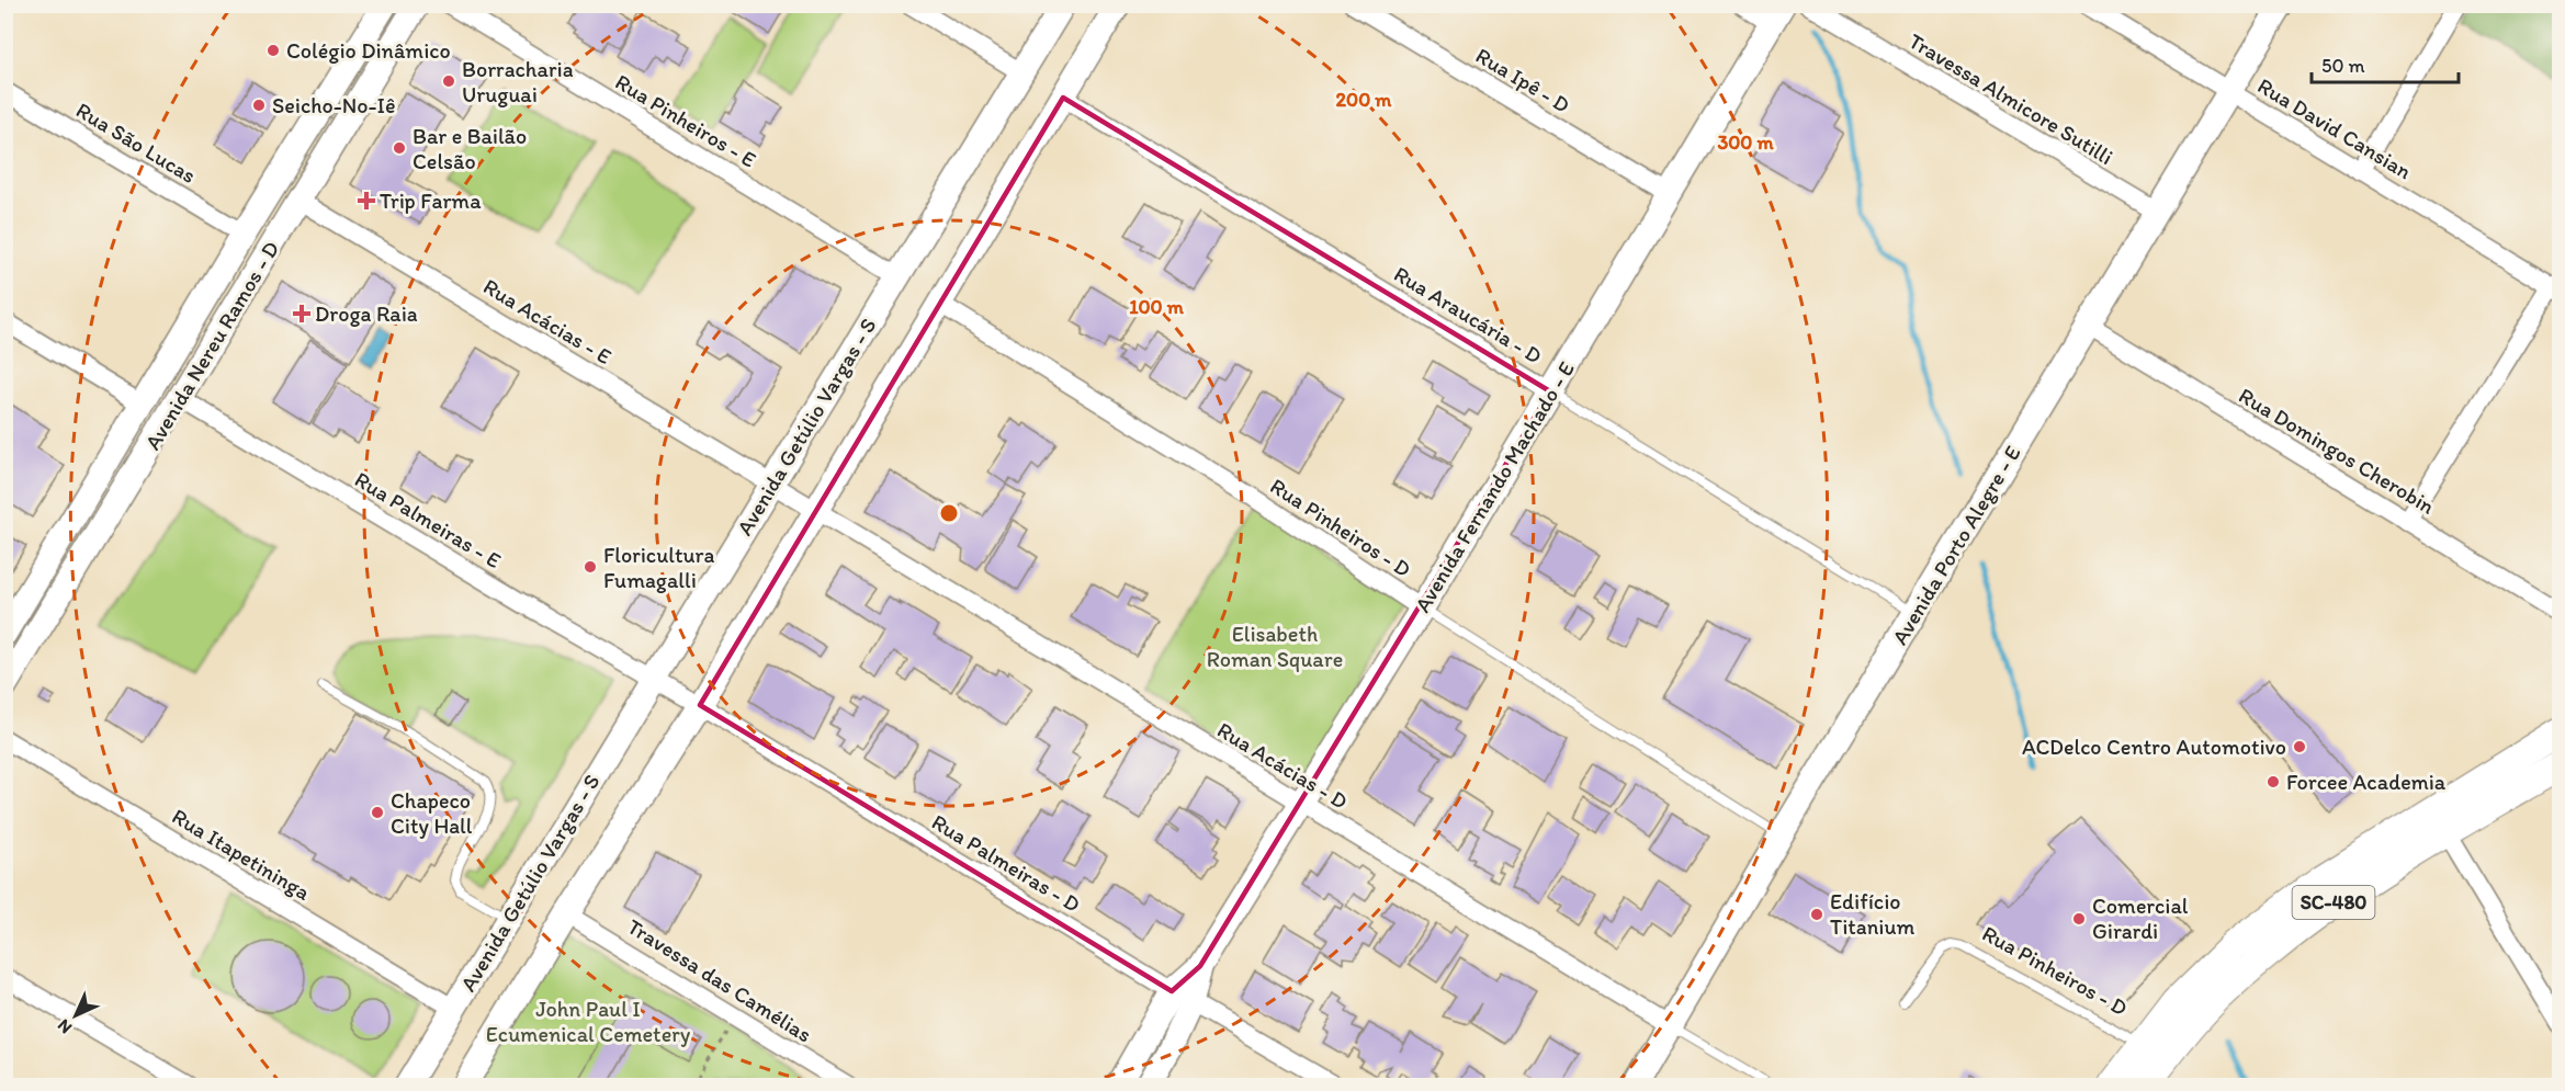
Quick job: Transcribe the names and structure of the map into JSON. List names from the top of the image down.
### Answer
{
  "streets": {
    "main road": ["SC-480"],
    "street": [
      "Rua Ipê - D",
      "Travessa Almicore Sutilli",
      "Rua Pinheiros - E",
      "Rua David Cansian",
      "Rua São Lucas",
      "Rua Araucária - D",
      "Rua Acácias - E",
      "Avenida Nereu Ramos - D",
      "Avenida Getúlio Vargas - S",
      "Rua Domingos Cherobin",
      "Avenida Fernando Machado - E",
      "Rua Palmeiras - E",
      "Rua Pinheiros - D",
      "Avenida Porto Alegre - E",
      "Rua Acácias - D",
      "Rua Itapetininga",
      "Rua Palmeiras - D",
      "Travessa das Camélias"
    ]
  },
  "crossings": [
    ["Rua Ipê - D", "Avenida Fernando Machado - E"],
    ["Travessa Almicore Sutilli", "Avenida Porto Alegre - E"],
    ["Rua Pinheiros - E", "Avenida Getúlio Vargas - S"],
    ["Rua David Cansian", "Avenida Porto Alegre - E"],
    ["Rua São Lucas", "Avenida Nereu Ramos - D"],
    ["Rua Araucária - D", "Avenida Fernando Machado - E"],
    ["Rua Araucária - D", "Avenida Porto Alegre - E"],
    ["Rua Acácias - E", "Avenida Nereu Ramos - D"],
    ["Rua Acácias - E", "Avenida Getúlio Vargas - S"],
    ["Rua Acácias - E", "Rua Acácias - D"],
    ["Avenida Nereu Ramos - D", "Rua Palmeiras - E"],
    ["Avenida Getúlio Vargas - S", "Rua Palmeiras - E"],
    ["Avenida Getúlio Vargas - S", "Rua Acácias - D"],
    ["Avenida Getúlio Vargas - S", "Rua Itapetininga"],
    ["Avenida Getúlio Vargas - S", "Rua Palmeiras - D"],
    ["Rua Domingos Cherobin", "Avenida Porto Alegre - E"],
    ["Avenida Fernando Machado - E", "Rua Pinheiros - D"],
    ["Avenida Fernando Machado - E", "Rua Acácias - D"],
    ["Avenida Fernando Machado - E", "Rua Palmeiras - D"],
    ["Rua Palmeiras - E", "Rua Palmeiras - D"],
    ["Rua Pinheiros - D", "Avenida Porto Alegre - E"],
    ["Rua Pinheiros - D", "SC-480"],
    ["Avenida Porto Alegre - E", "Rua Acácias - D"]
  ],
  "parks": ["Elisabeth Roman Square", "John Paul I Ecumenical Cemetery"],
  "places": {
    "other": [
      "Colégio Dinâmico",
      "Borracharia Uruguai",
      "Seicho-No-Iê",
      "Bar e Bailão Celsão",
      "Floricultura Fumagalli",
      "ACDelco Centro Automotivo",
      "Forcee Academia",
      "Chapeco City Hall",
      "Edifício Titanium",
      "Comercial Girardi"
    ],
    "health": ["Trip Farma", "Droga Raia"]
  },
  "scale_bar": "50 m",
  "north": "bottom left",
  "rings": ["200 m", "300 m", "100 m"]
}
